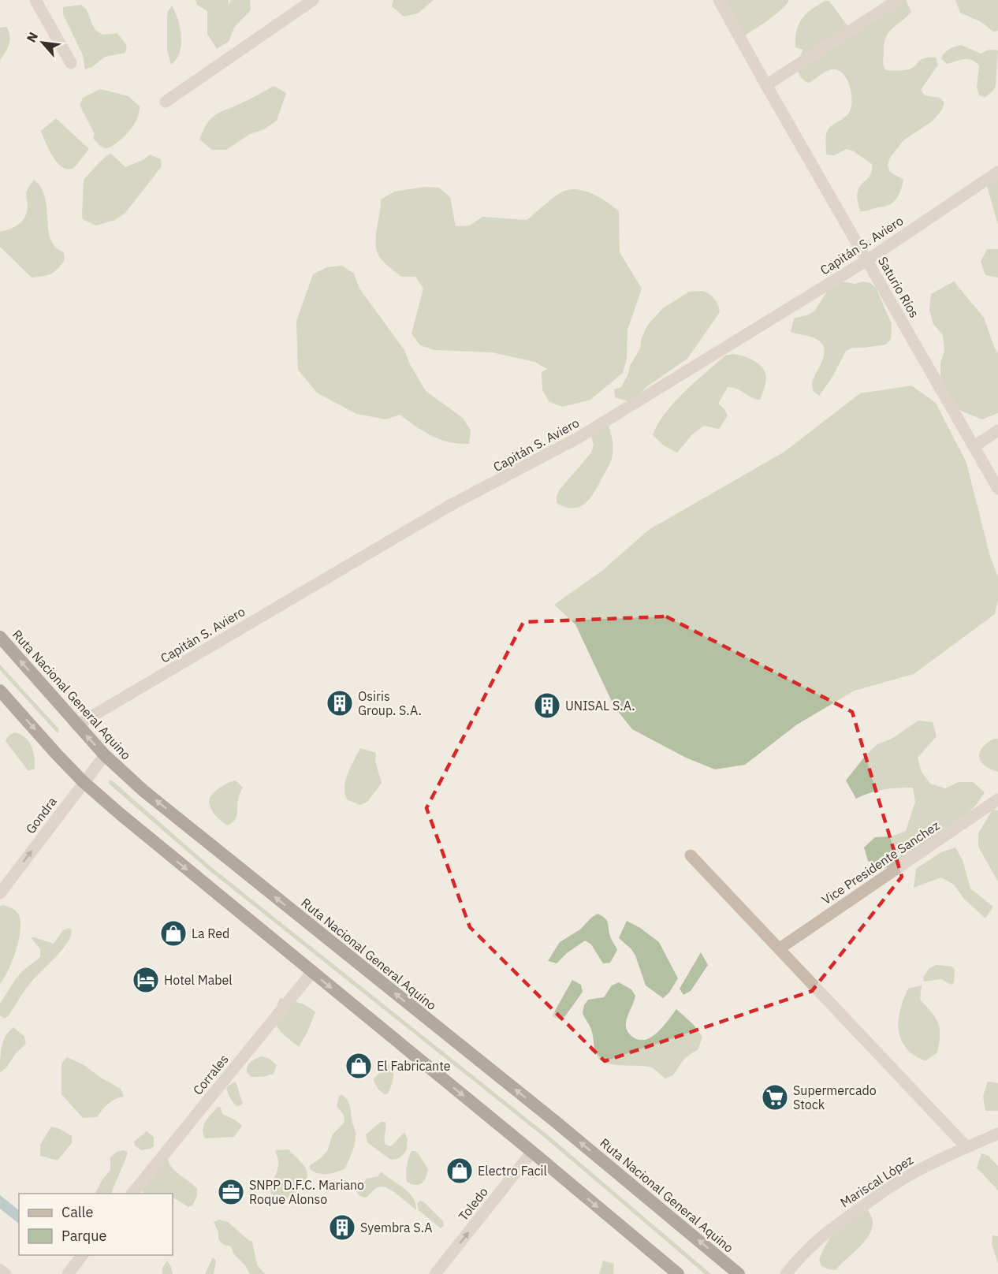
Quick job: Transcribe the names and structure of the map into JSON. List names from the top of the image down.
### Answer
{
  "streets": {
    "highway": ["Ruta Nacional General Aquino"],
    "street": [
      "Capitán S. Aviero",
      "Saturio Ríos",
      "Gondra",
      "Vice Presidente Sanchez",
      "Corrales",
      "Mariscal López",
      "Toledo"
    ]
  },
  "crossings": [
    ["Capitán S. Aviero", "Saturio Ríos"],
    ["Capitán S. Aviero", "Ruta Nacional General Aquino"],
    ["Ruta Nacional General Aquino", "Gondra"]
  ],
  "one_way": ["Gondra", "Toledo"],
  "places": {
    "building": ["Osiris Group. S.A.", "UNISAL S.A.", "Syembra S.A"],
    "shop": ["La Red", "El Fabricante", "Electro Facil"],
    "hotel": ["Hotel Mabel"],
    "supermarket": ["Supermercado Stock"],
    "office": ["SNPP D.F.C. Mariano Roque Alonso"]
  },
  "legend": ["Calle", "Parque"],
  "north": "top left"
}
